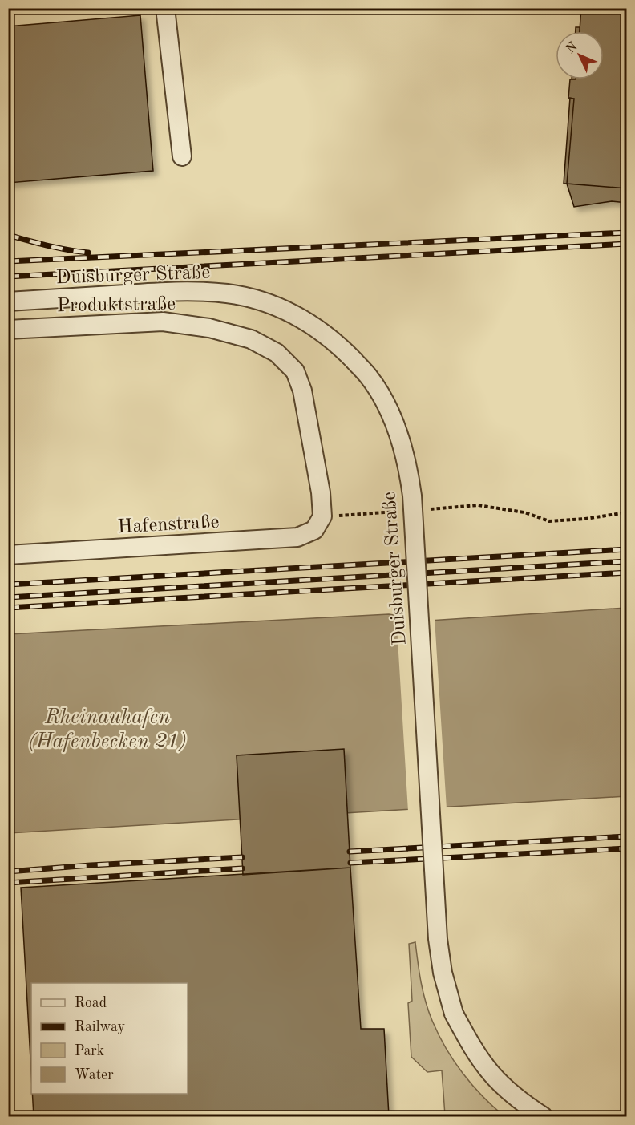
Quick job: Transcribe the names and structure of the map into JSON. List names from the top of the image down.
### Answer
{
  "streets": {
    "street": ["Duisburger Straße", "Produktstraße", "Hafenstraße"]
  },
  "crossings": [
    ["Produktstraße", "Hafenstraße"]
  ],
  "water": ["Rheinauhafen (Hafenbecken 21)"],
  "legend": [
    "Road",
    "Railway",
    "Park",
    "Water"
  ],
  "north": "top left"
}
